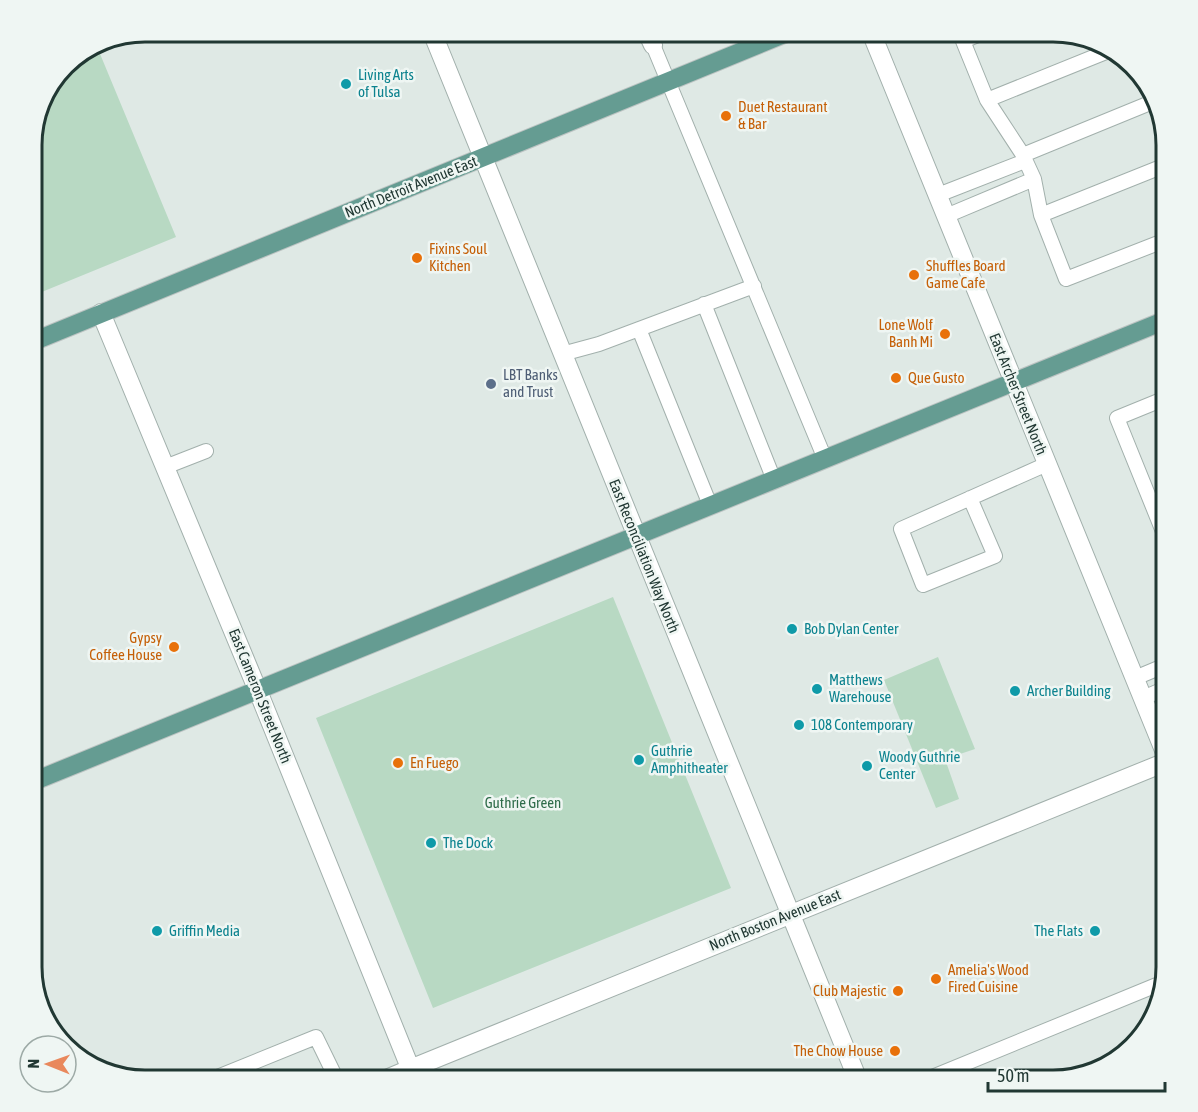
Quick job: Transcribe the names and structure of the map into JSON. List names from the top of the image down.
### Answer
{
  "streets": {
    "main road": ["North Detroit Avenue East"],
    "street": [
      "East Archer Street North",
      "East Reconciliation Way North",
      "East Cameron Street North",
      "North Boston Avenue East"
    ]
  },
  "crossings": [
    ["North Detroit Avenue East", "East Reconciliation Way North"],
    ["North Detroit Avenue East", "East Cameron Street North"],
    ["East Reconciliation Way North", "North Boston Avenue East"]
  ],
  "parks": ["Guthrie Green"],
  "places": [
    "Living Arts of Tulsa",
    "Duet Restaurant & Bar",
    "Fixins Soul Kitchen",
    "Shuffles Board Game Cafe",
    "Lone Wolf Banh Mi",
    "Que Gusto",
    "LBT Banks and Trust",
    "Bob Dylan Center",
    "Gypsy Coffee House",
    "Matthews Warehouse",
    "Archer Building",
    "108 Contemporary",
    "Guthrie Amphitheater",
    "En Fuego",
    "Woody Guthrie Center",
    "The Dock",
    "Griffin Media",
    "The Flats",
    "Amelia's Wood Fired Cuisine",
    "Club Majestic",
    "The Chow House"
  ],
  "scale_bar": "50 m",
  "north": "left"
}
